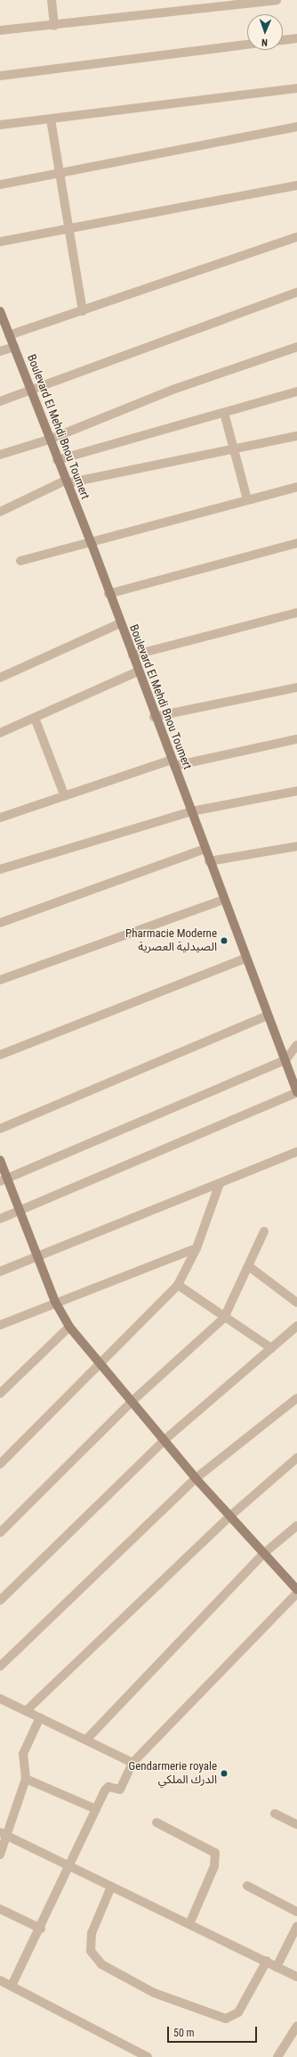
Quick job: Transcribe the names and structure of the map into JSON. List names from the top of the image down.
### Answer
{
  "streets": {
    "main road": ["Boulevard El Mehdi Bnou Toumert"]
  },
  "places": ["Pharmacie Moderne الصيدلية العصرية", "Gendarmerie royale الدرك الملكي"],
  "scale_bar": "50 m",
  "north": "bottom"
}
